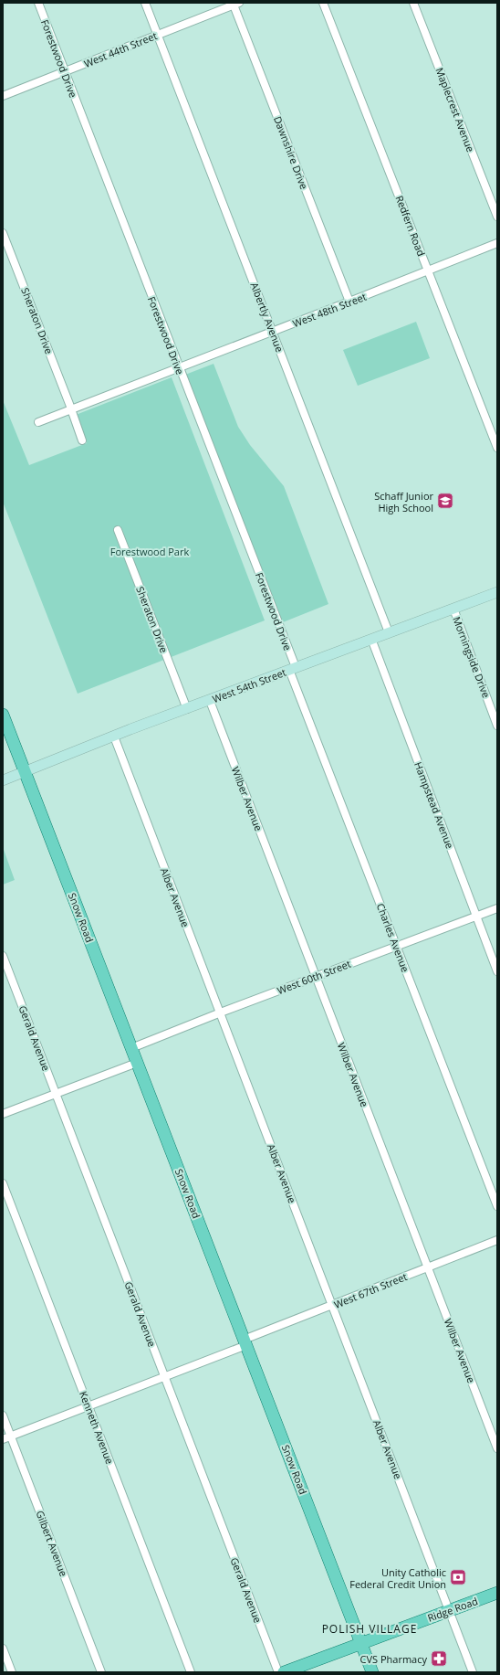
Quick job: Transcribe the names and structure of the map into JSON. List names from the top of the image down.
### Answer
{
  "streets": {
    "main road": ["Snow Road", "Ridge Road"],
    "street": [
      "West 44th Street",
      "Forestwood Drive",
      "Maplecrest Avenue",
      "Dawnshire Drive",
      "Redfern Road",
      "West 48th Street",
      "Albertly Avenue",
      "Sheraton Drive",
      "Morningside Drive",
      "West 54th Street",
      "Wilber Avenue",
      "Hampstead Avenue",
      "Alber Avenue",
      "Charles Avenue",
      "West 60th Street",
      "Gerald Avenue",
      "West 67th Street",
      "Kenneth Avenue",
      "Gilbert Avenue"
    ]
  },
  "crossings": [
    ["West 44th Street", "Forestwood Drive"],
    ["West 44th Street", "Dawnshire Drive"],
    ["West 44th Street", "Albertly Avenue"],
    ["Forestwood Drive", "West 48th Street"],
    ["Forestwood Drive", "West 54th Street"],
    ["Forestwood Drive", "Charles Avenue"],
    ["Dawnshire Drive", "West 48th Street"],
    ["Redfern Road", "West 48th Street"],
    ["West 48th Street", "Albertly Avenue"],
    ["West 48th Street", "Sheraton Drive"],
    ["Albertly Avenue", "West 54th Street"],
    ["Sheraton Drive", "West 54th Street"],
    ["Morningside Drive", "West 54th Street"],
    ["West 54th Street", "Wilber Avenue"],
    ["West 54th Street", "Hampstead Avenue"],
    ["West 54th Street", "Alber Avenue"],
    ["West 54th Street", "Snow Road"],
    ["West 54th Street", "Charles Avenue"],
    ["Wilber Avenue", "West 60th Street"],
    ["Wilber Avenue", "West 67th Street"],
    ["Hampstead Avenue", "West 60th Street"],
    ["Alber Avenue", "West 60th Street"],
    ["Alber Avenue", "West 67th Street"],
    ["Alber Avenue", "Ridge Road"],
    ["Snow Road", "West 60th Street"],
    ["Snow Road", "West 67th Street"],
    ["Snow Road", "Ridge Road"],
    ["Charles Avenue", "West 60th Street"],
    ["Gerald Avenue", "West 67th Street"],
    ["West 67th Street", "Kenneth Avenue"],
    ["West 67th Street", "Gilbert Avenue"]
  ],
  "districts": ["POLISH VILLAGE"],
  "parks": ["Forestwood Park"],
  "places": {
    "school or university": ["Schaff Junior High School"],
    "bank": ["Unity Catholic Federal Credit Union"],
    "pharmacy": ["CVS Pharmacy"]
  }
}
